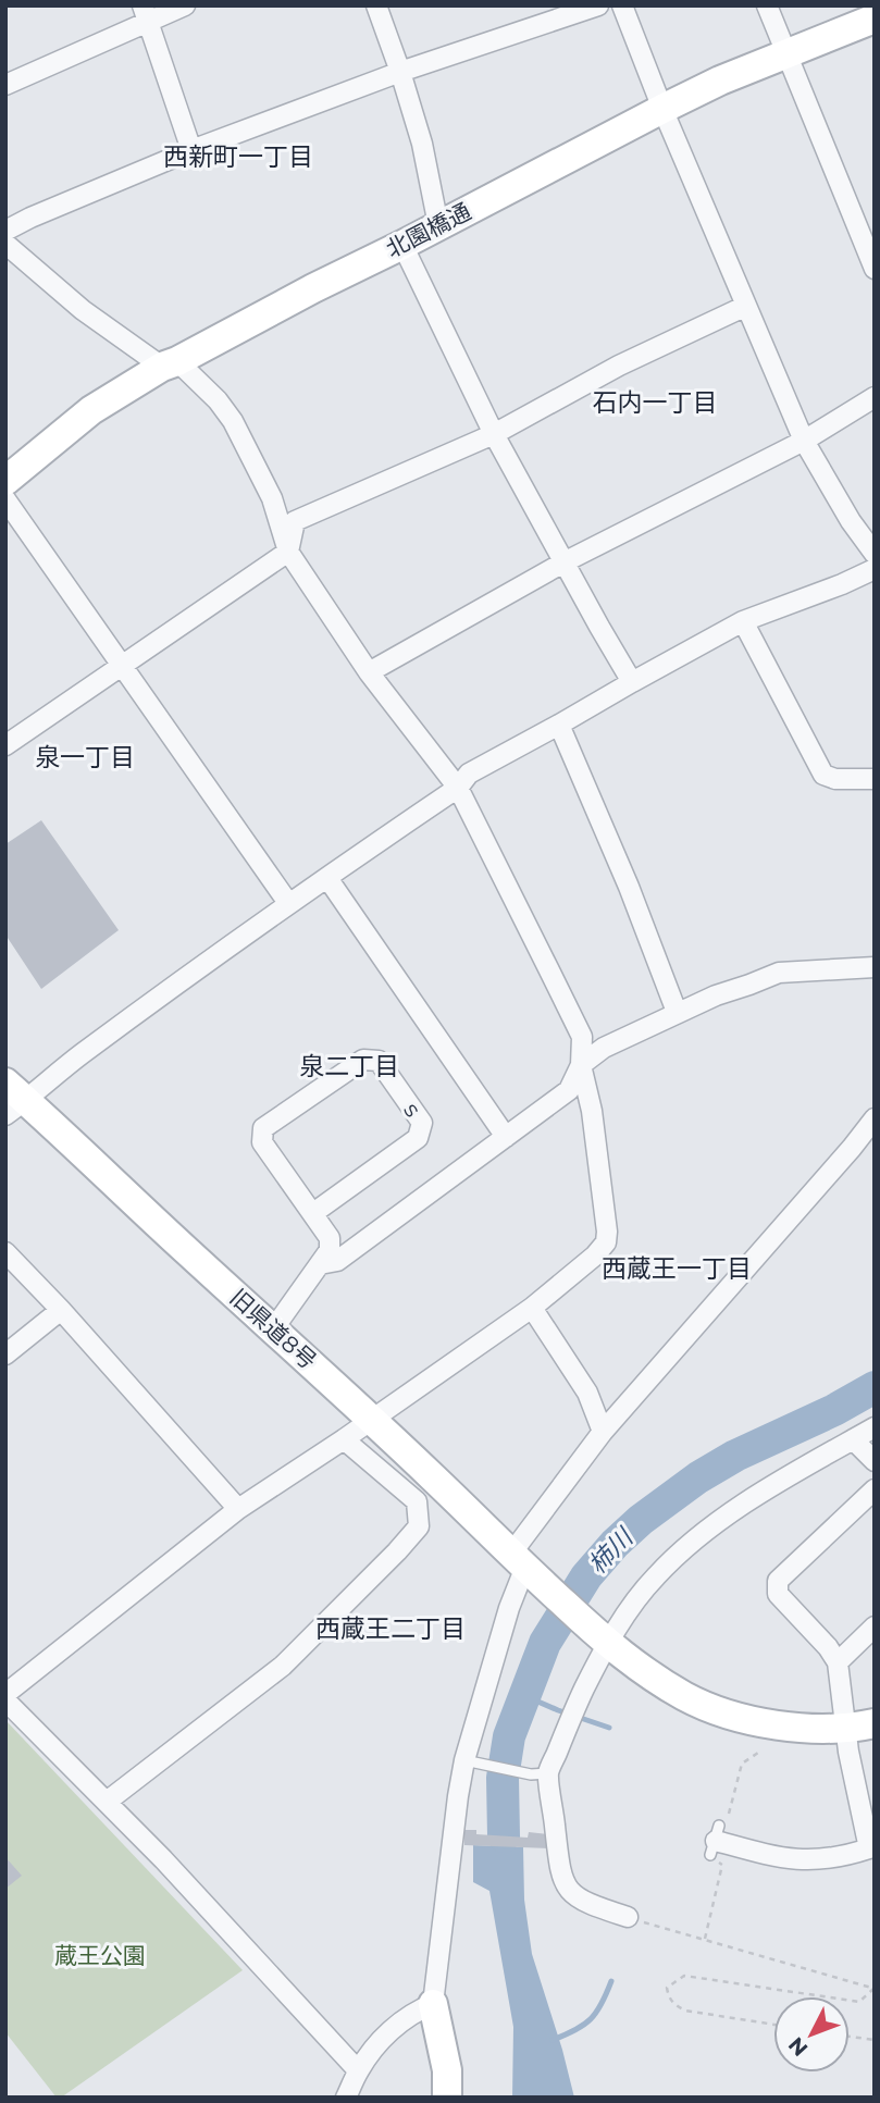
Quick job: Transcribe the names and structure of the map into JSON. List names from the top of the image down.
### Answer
{
  "streets": {
    "street": ["北園橋通", "s", "旧県道8号"]
  },
  "crossings": [
    ["s", "旧県道8号"]
  ],
  "districts": [
    "西新町一丁目",
    "石内一丁目",
    "泉一丁目",
    "泉二丁目",
    "西蔵王一丁目",
    "西蔵王二丁目"
  ],
  "water": ["柿川"],
  "parks": ["蔵王公園"],
  "north": "bottom left"
}
